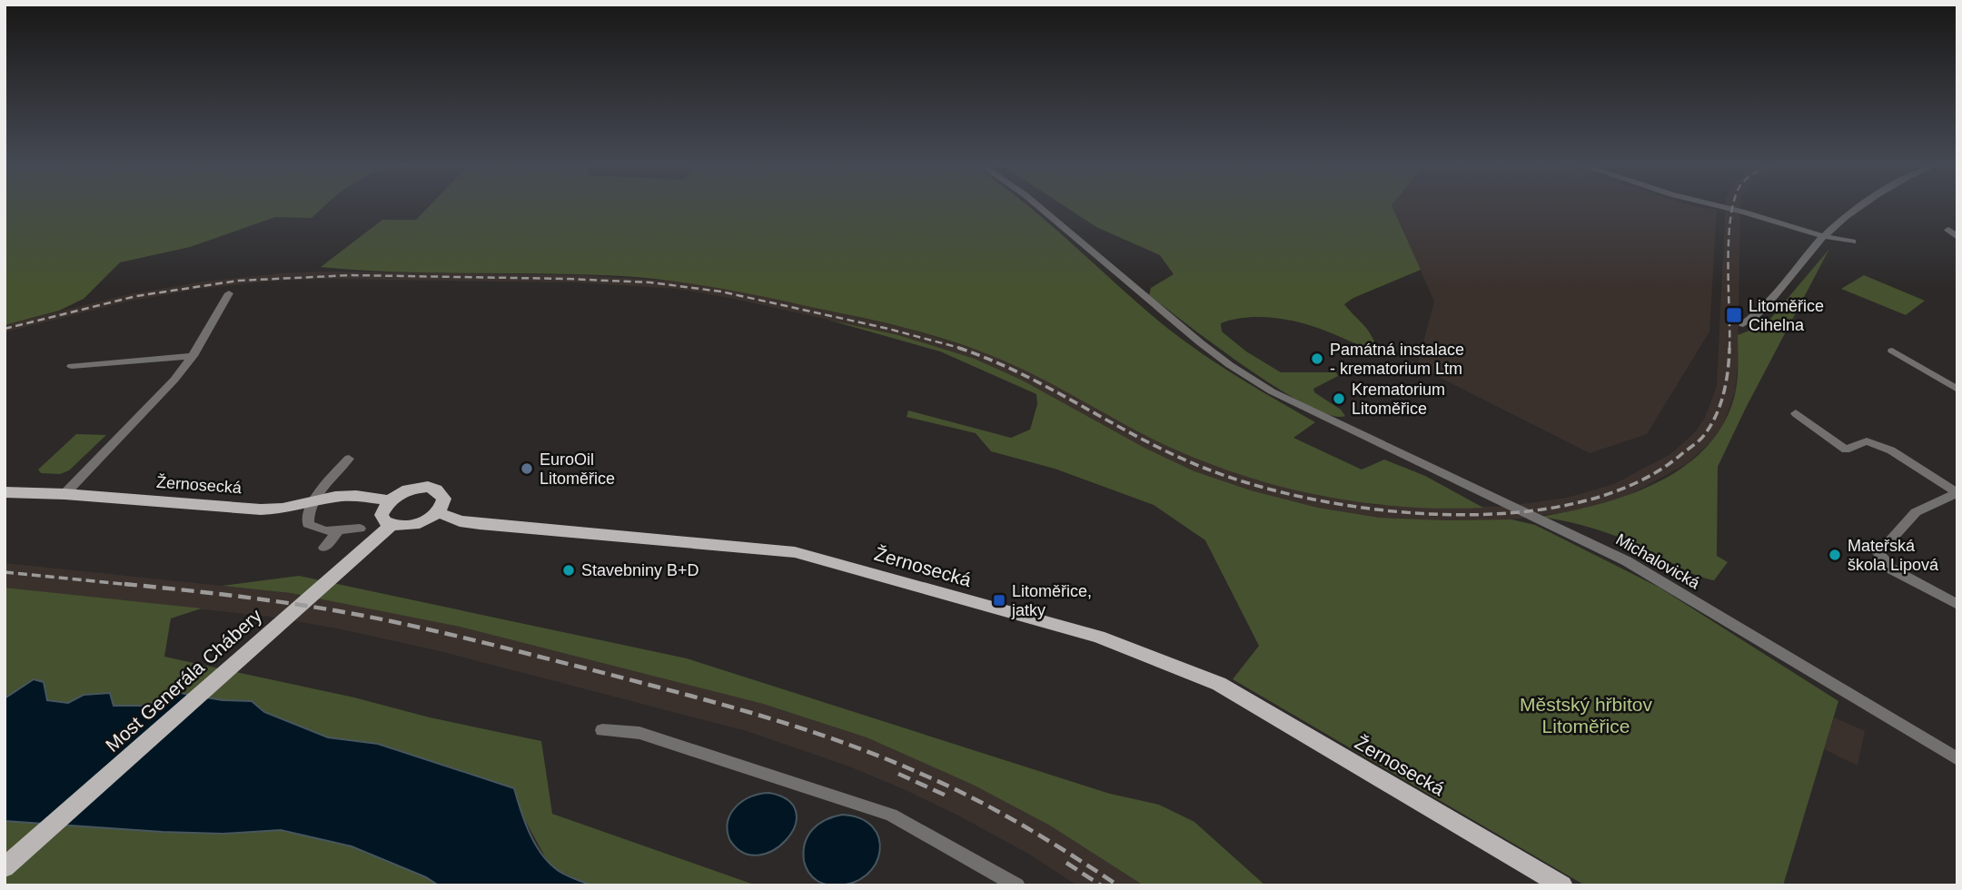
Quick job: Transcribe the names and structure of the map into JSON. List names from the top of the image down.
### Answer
{
  "streets": {
    "main road": ["Žernosecká", "Most Generála Chábery"],
    "street": ["Michalovická"]
  },
  "parks": ["Městský hřbitov Litoměřice"],
  "places": {
    "transit": ["Litoměřice Cihelna", "Litoměřice, jatky"],
    "other": [
      "Památná instalace - krematorium Ltm",
      "Krematorium Litoměřice",
      "EuroOil Litoměřice",
      "Mateřská škola Lipová",
      "Stavebniny B+D"
    ]
  }
}
